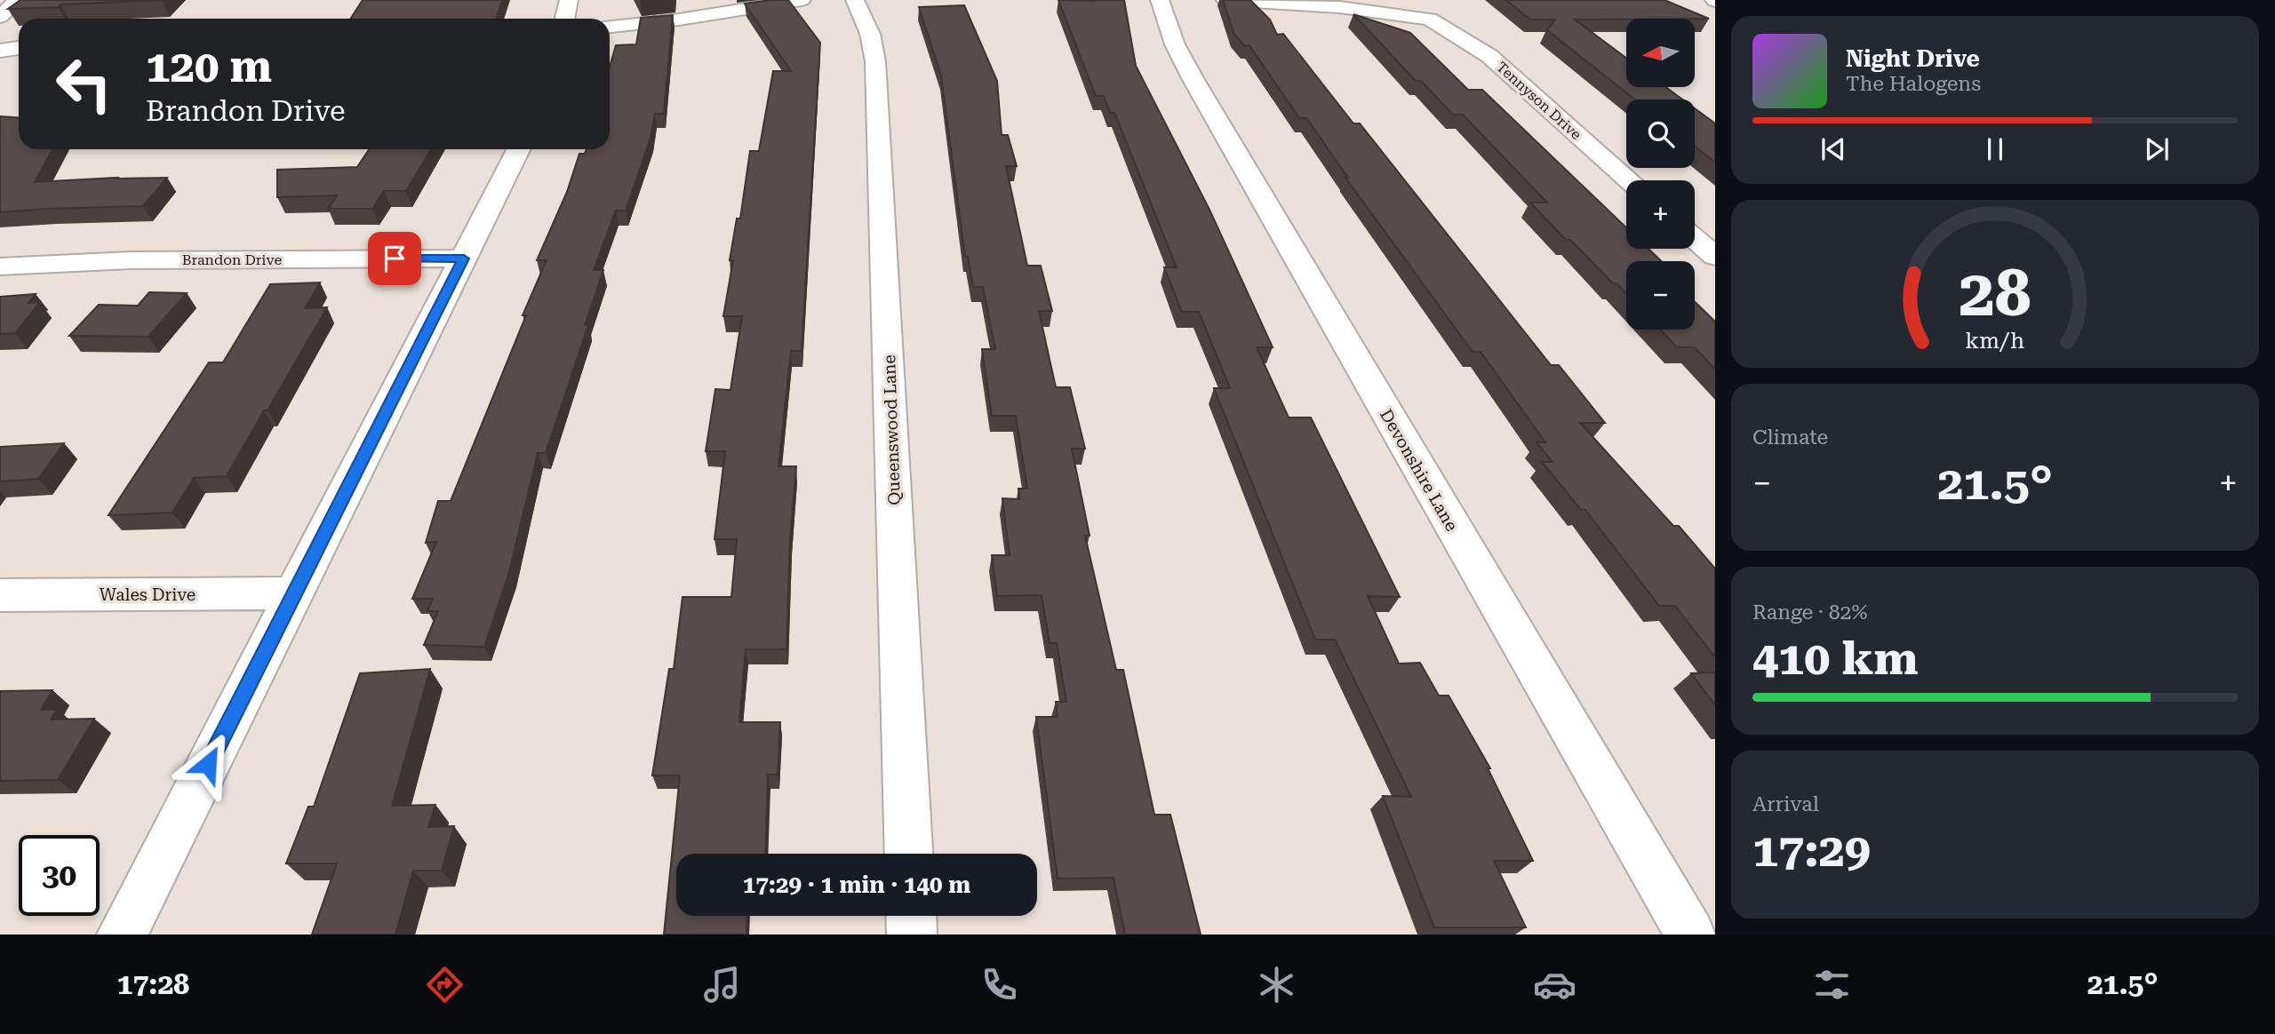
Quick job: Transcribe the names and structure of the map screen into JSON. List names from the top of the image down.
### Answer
{
  "streets": {
    "street": [
      "Tennyson Drive",
      "Brandon Drive",
      "Queenswood Lane",
      "Devonshire Lane",
      "Wales Drive"
    ]
  },
  "north": "left",
  "page": {
    "map_buttons": ["+", "−"],
    "turn": ["120 m", "Brandon Drive"],
    "song": ["Night Drive", "The Halogens"],
    "tile": [
      "Climate",
      ["Range · 82%", "410 km"],
      ["Arrival", "17:29"]
    ],
    "heat": ["−", "21.5°", "+"],
    "limit": "30",
    "trip": "17:29 · 1 min · 140 m",
    "tabs": ["17:28", "21.5°"],
    "gauge": ["28", "km/h"]
  }
}
